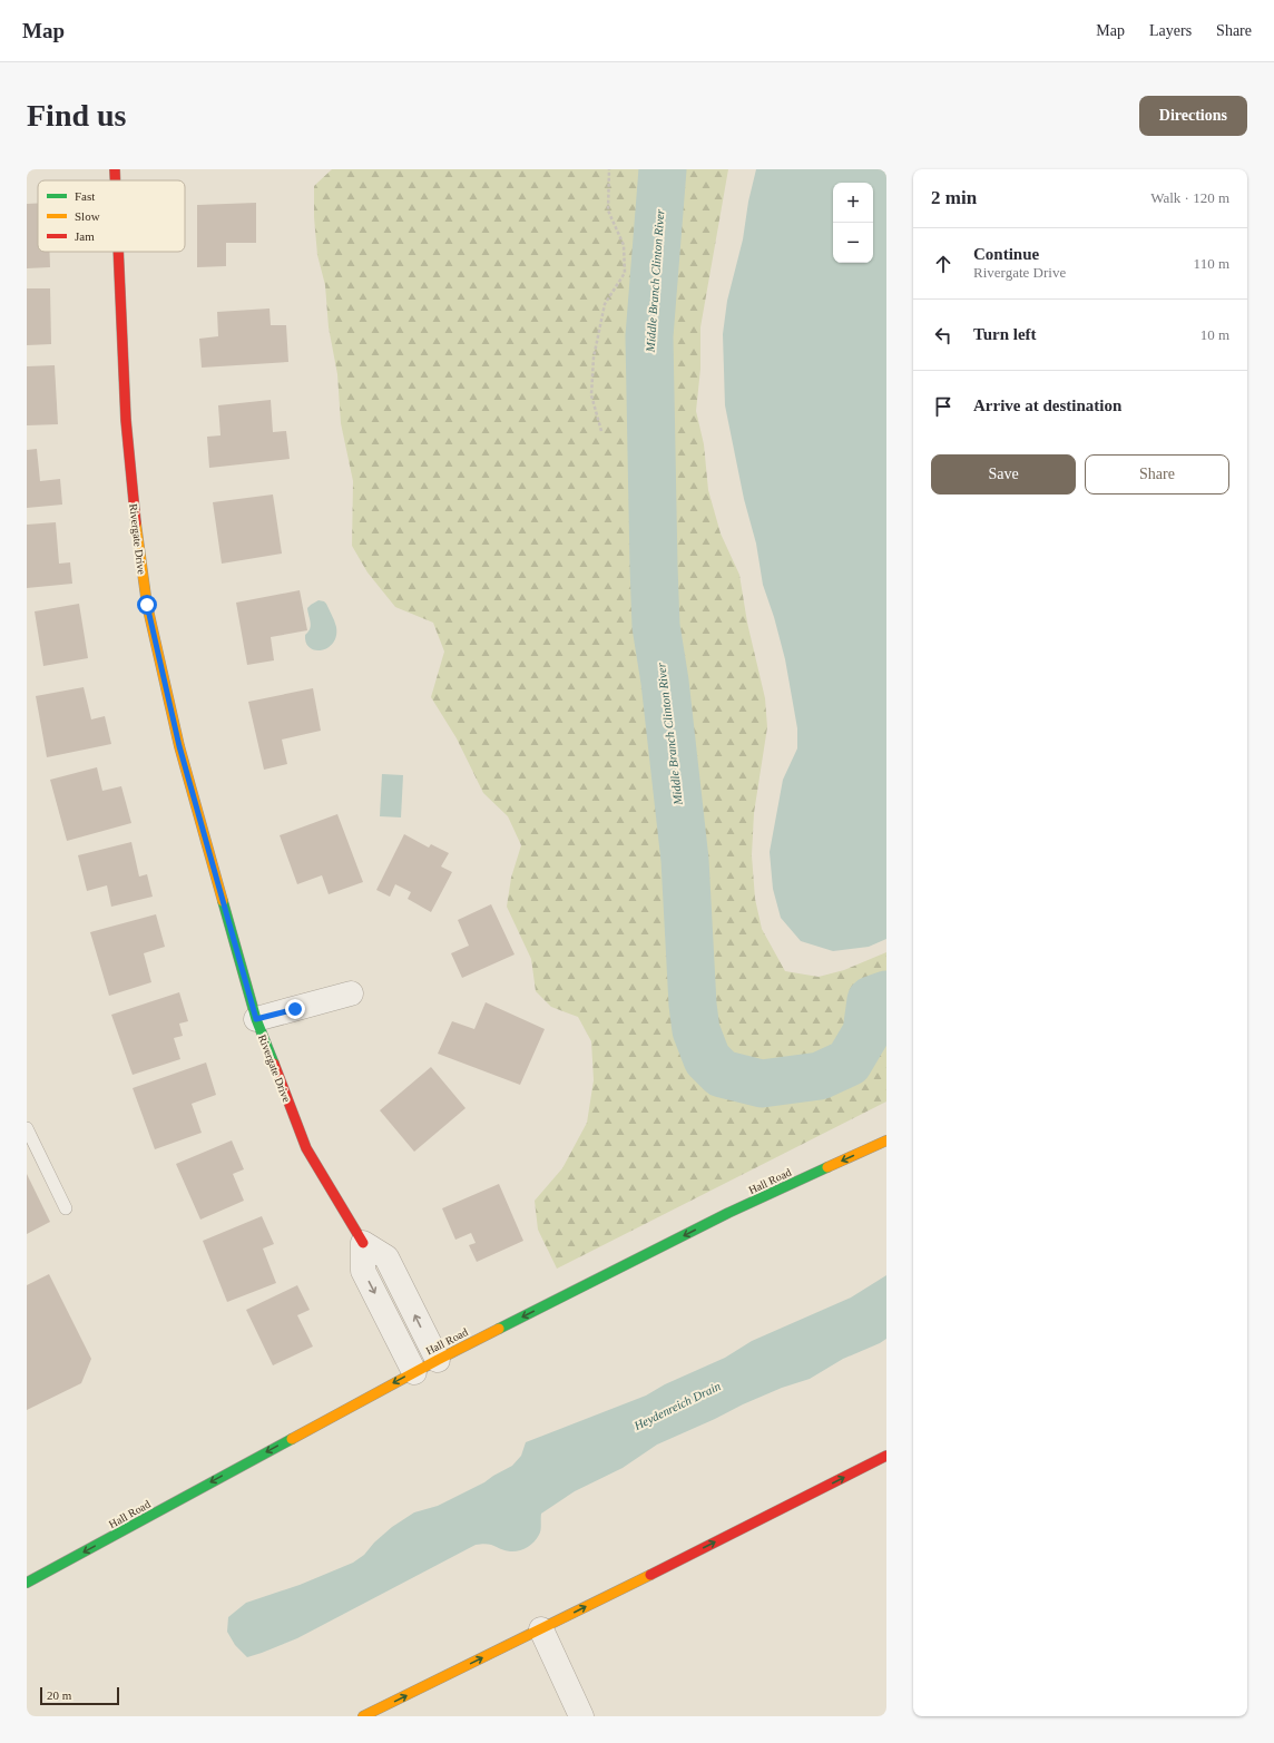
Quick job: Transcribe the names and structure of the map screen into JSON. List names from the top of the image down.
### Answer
{
  "streets": {
    "main road": ["Rivergate Drive", "Hall Road"]
  },
  "crossings": [
    ["Rivergate Drive", "Hall Road"]
  ],
  "one_way": ["Hall Road"],
  "water": ["Middle Branch Clinton River", "Heydenreich Drain"],
  "legend": ["Fast", "Slow", "Jam"],
  "scale_bar": "20 m",
  "page": {
    "header": "Map",
    "nav": ["Map", "Layers", "Share"],
    "buttons": [
      "Directions",
      ["Save", "Share"]
    ],
    "title": "Find us",
    "heading": ["2 min", "Walk · 120 m"],
    "map_buttons": ["+", "−"],
    "list": [
      ["Continue", "Rivergate Drive", "110 m"],
      ["Turn left", "10 m"],
      "Arrive at destination"
    ],
    "scale": "20 m"
  }
}
